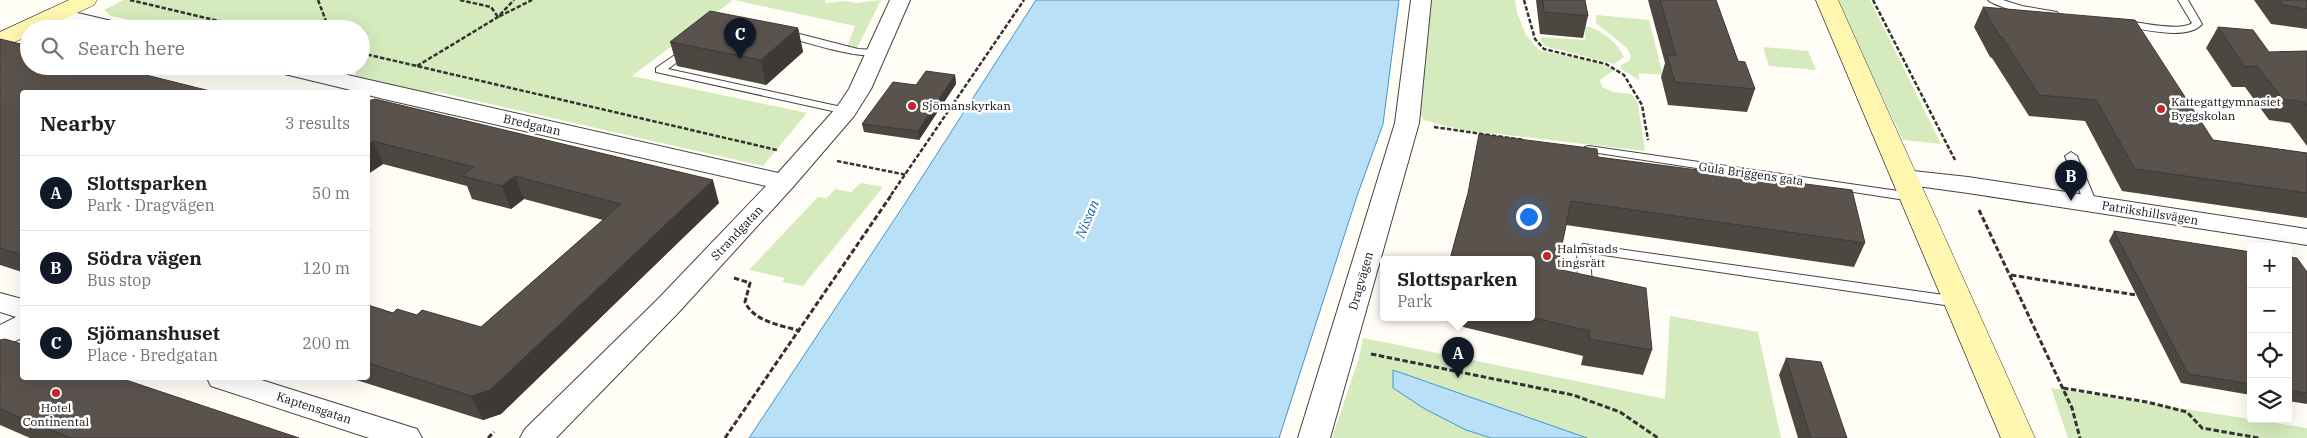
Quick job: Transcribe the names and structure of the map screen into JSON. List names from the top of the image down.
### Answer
{
  "streets": {
    "street": [
      "Bredgatan",
      "Patrikshillsvägen",
      "Strandgatan",
      "Dragvägen",
      "Kaptensgatan"
    ],
    "lane": ["Gula Briggens gata"]
  },
  "crossings": [
    ["Bredgatan", "Strandgatan"],
    ["Gula Briggens gata", "Patrikshillsvägen"]
  ],
  "water": ["Nissan"],
  "places": [
    "Sjömanskyrkan",
    "Kattegattgymnasiet Byggskolan",
    "Halmstads tingsrätt",
    "Hotel Continental"
  ],
  "page": {
    "pins": ["C", "B", "A"],
    "search": "Search here",
    "heading": ["Nearby", "3 results"],
    "list": [
      {
        "mark": "A",
        "name": "Slottsparken",
        "note": "Park · Dragvägen",
        "value": "50 m"
      },
      {
        "mark": "B",
        "name": "Södra vägen",
        "note": "Bus stop",
        "value": "120 m"
      },
      {
        "mark": "C",
        "name": "Sjömanshuset",
        "note": "Place · Bredgatan",
        "value": "200 m"
      }
    ],
    "map_buttons": ["+", "−"],
    "popup": ["Slottsparken", "Park"]
  }
}
